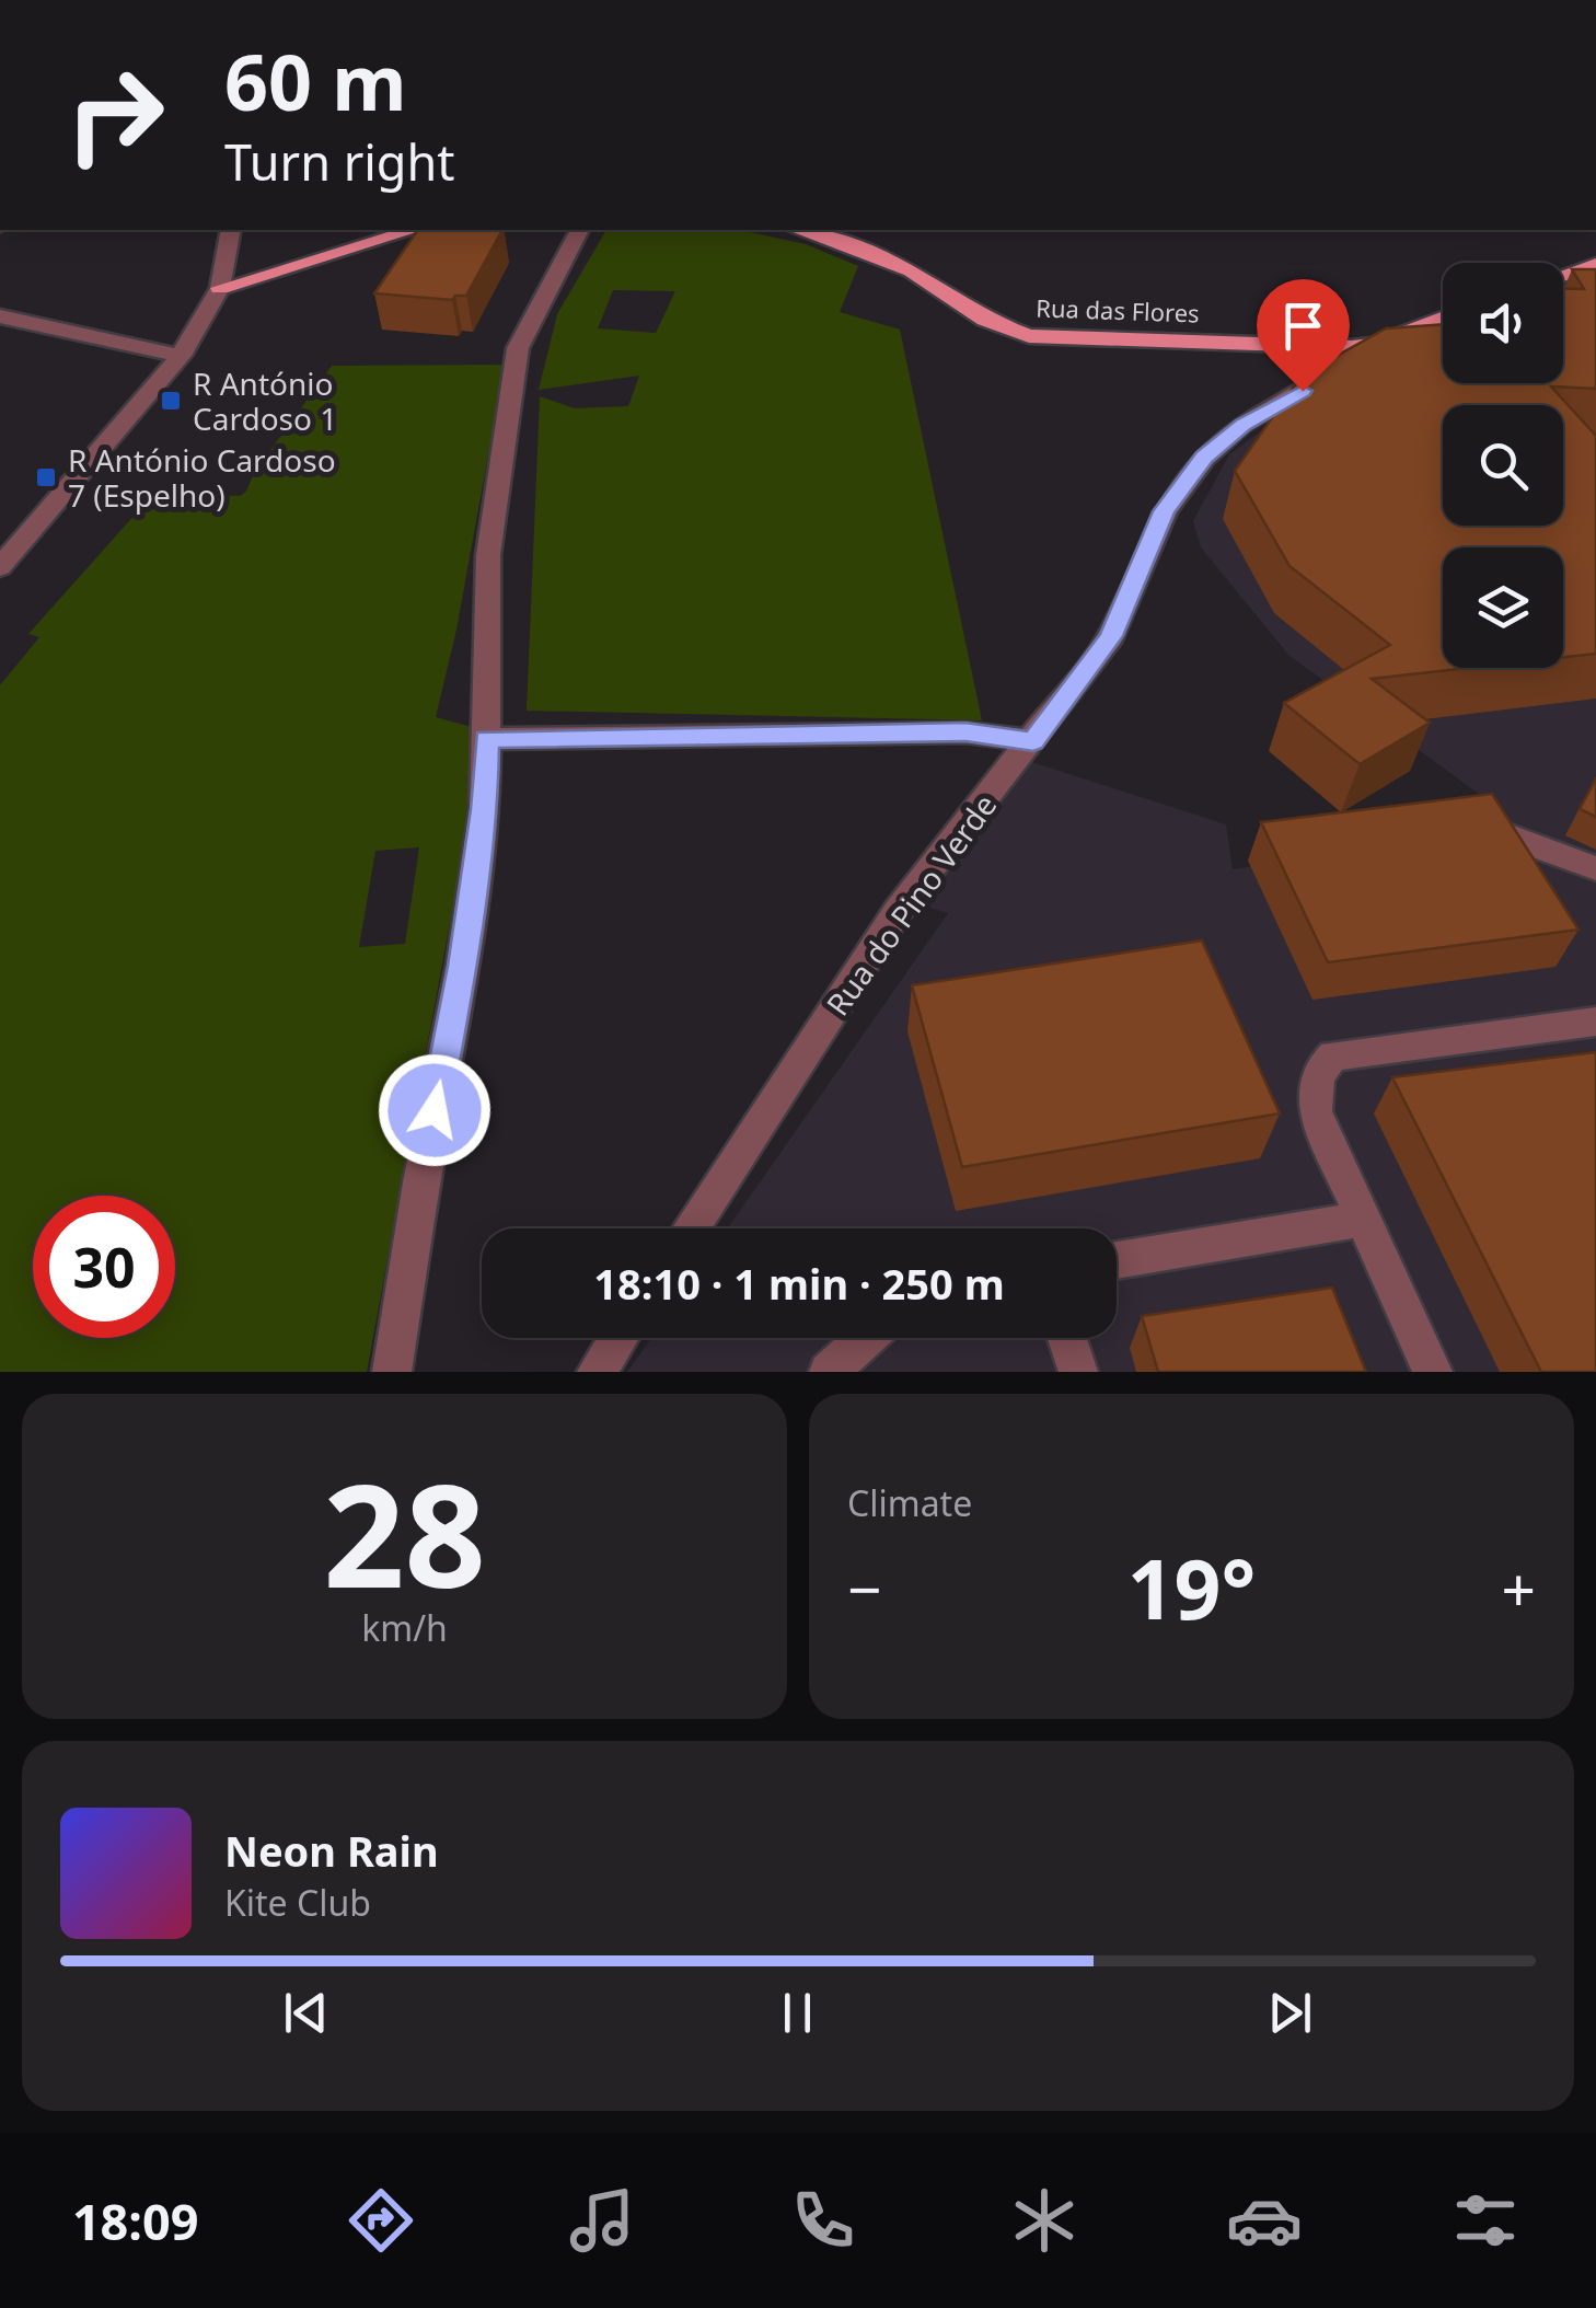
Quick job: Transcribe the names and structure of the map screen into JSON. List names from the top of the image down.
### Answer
{
  "streets": {
    "main road": ["Rua das Flores"],
    "street": ["Rua do Pino Verde"]
  },
  "crossings": [
    ["Rua das Flores", "Rua do Pino Verde"]
  ],
  "places": {
    "transit": ["R António Cardoso 1", "R António Cardoso 7 (Espelho)"]
  },
  "page": {
    "turn": ["60 m", "Turn right"],
    "limit": "30",
    "trip": "18:10 · 1 min · 250 m",
    "tile": [
      ["28", "km/h"],
      "Climate"
    ],
    "heat": ["−", "19°", "+"],
    "song": ["Neon Rain", "Kite Club"],
    "tabs": "18:09"
  }
}
